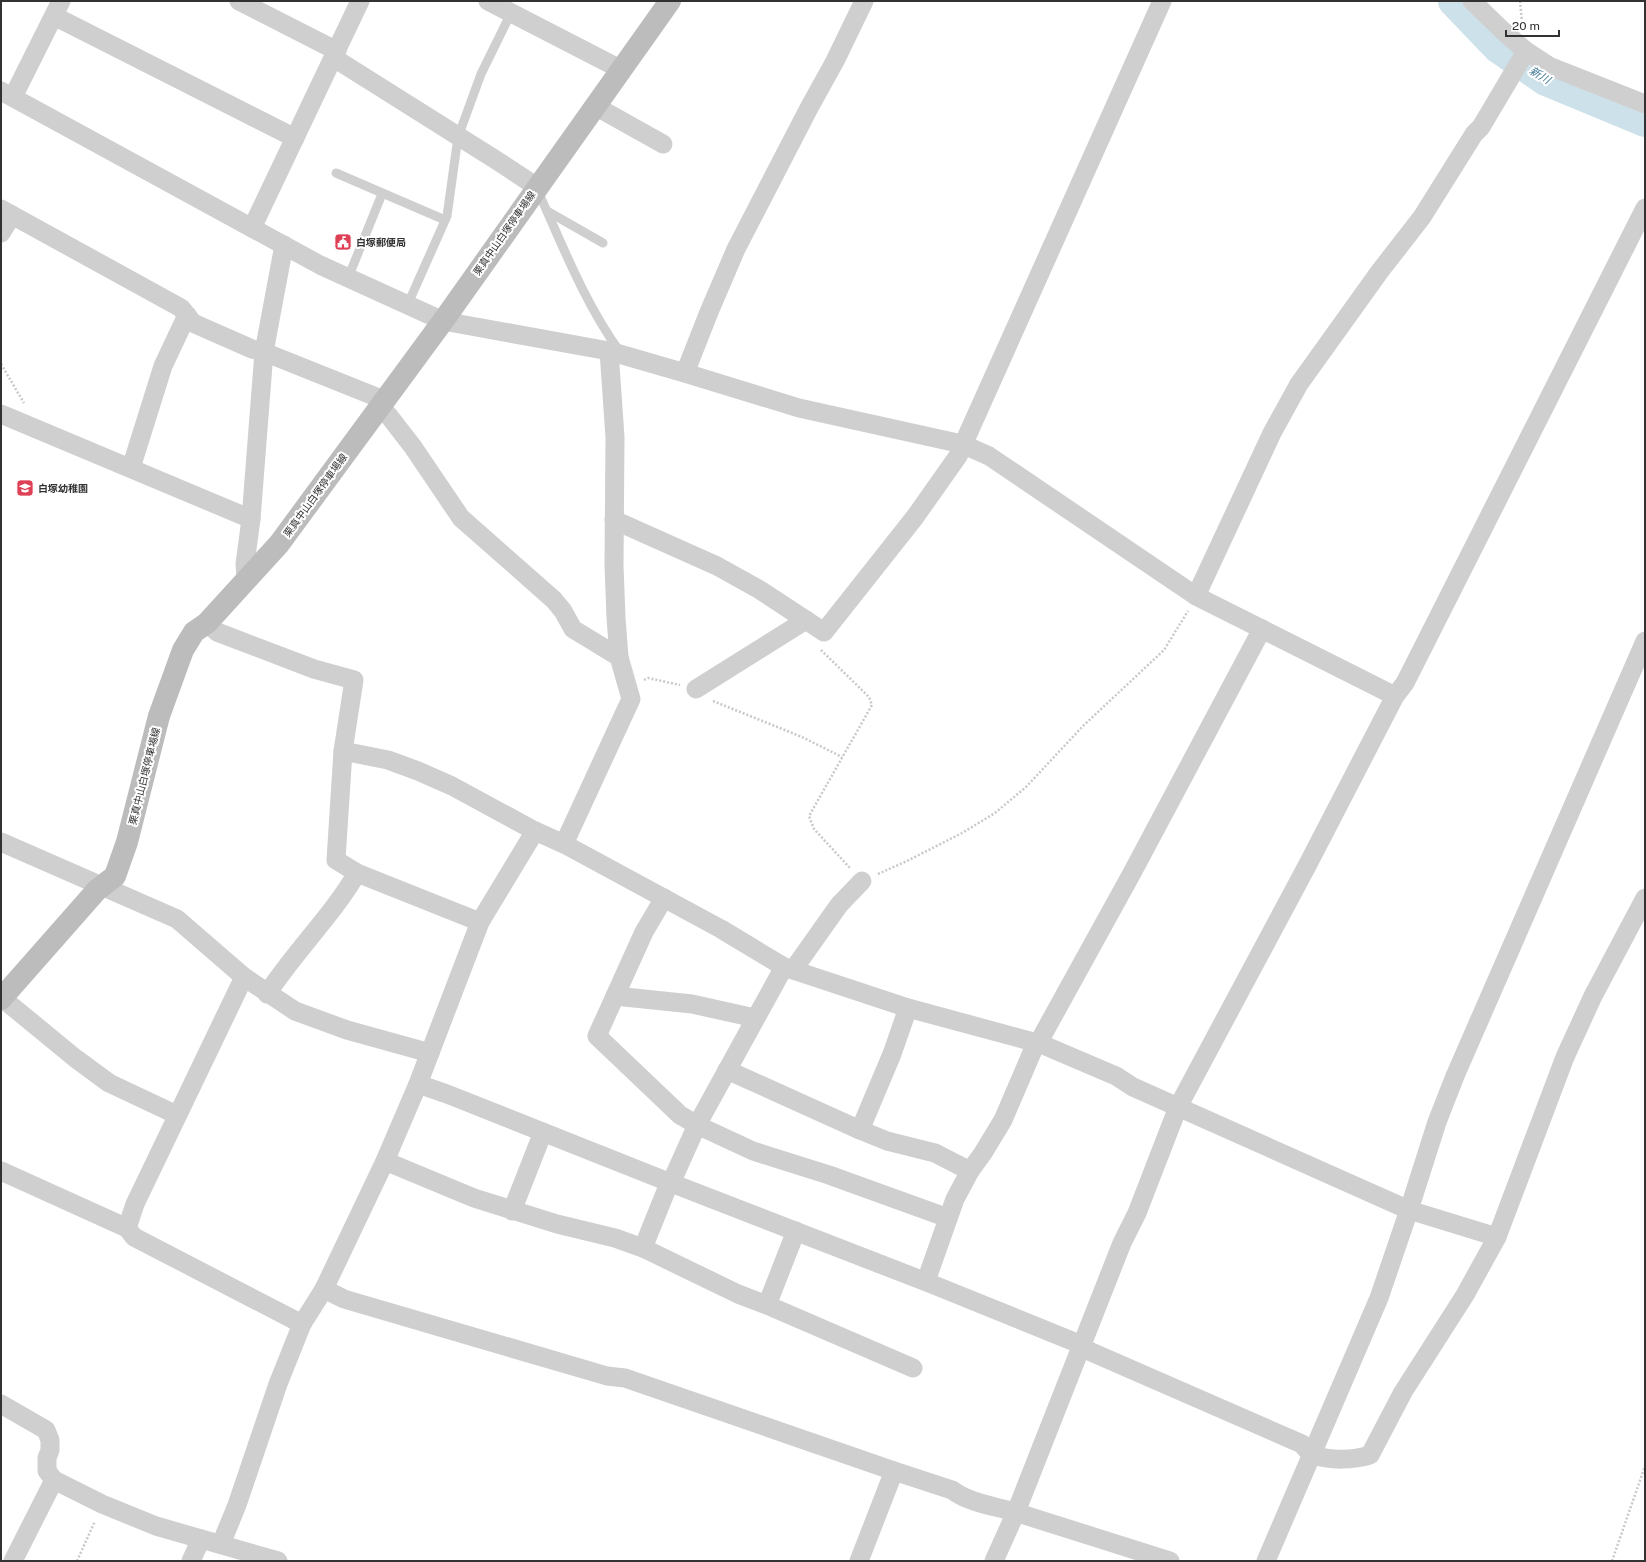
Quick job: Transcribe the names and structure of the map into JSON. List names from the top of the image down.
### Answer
{
  "streets": {
    "main road": ["栗真中山白塚停車場線"]
  },
  "water": ["新川"],
  "places": {
    "public building": ["白塚郵便局"],
    "school or university": ["白塚幼稚園"]
  },
  "scale_bar": "20 m"
}
